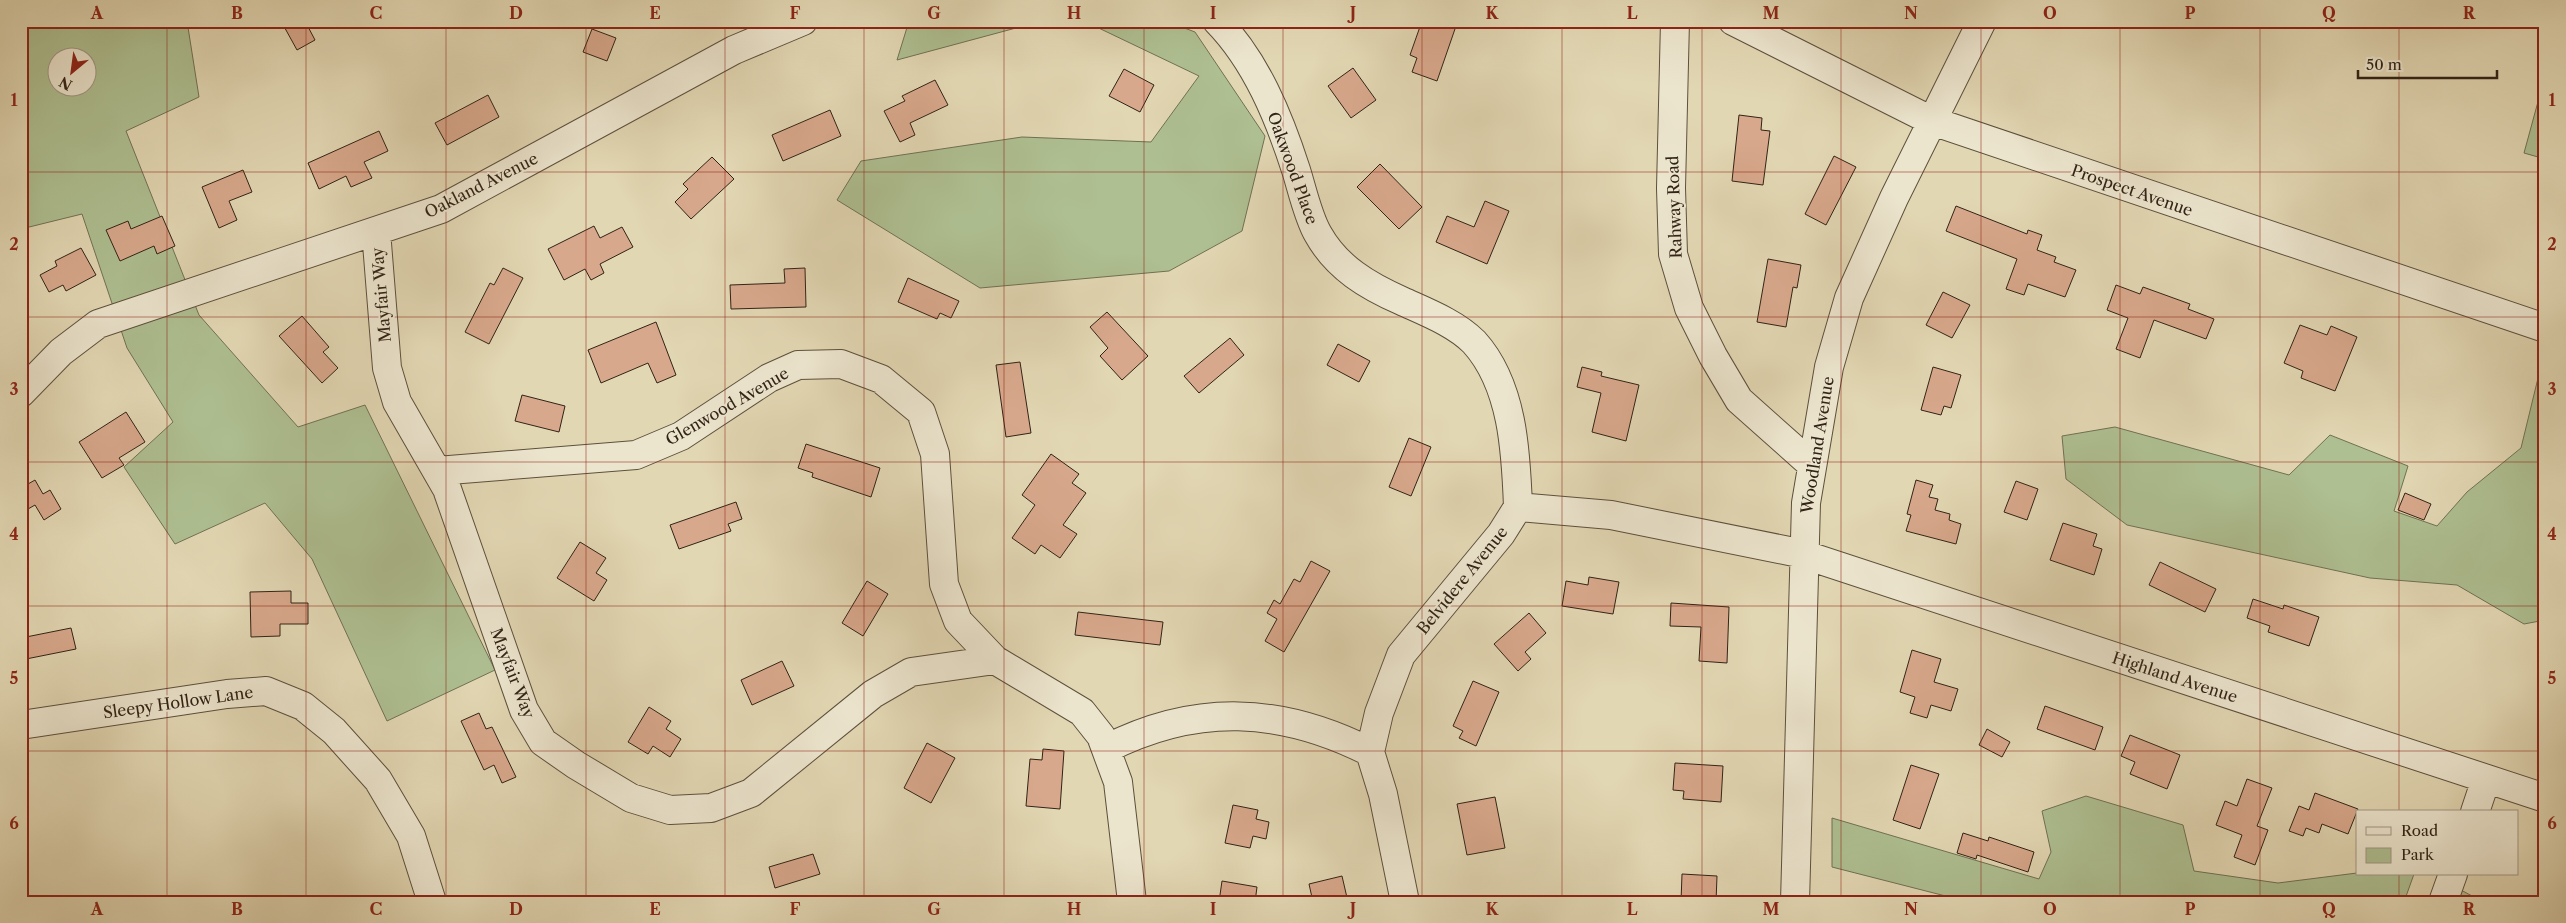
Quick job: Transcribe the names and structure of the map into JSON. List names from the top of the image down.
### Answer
{
  "streets": {
    "street": [
      "Oakwood Place",
      "Oakland Avenue",
      "Prospect Avenue",
      "Rahway Road",
      "Mayfair Way",
      "Glenwood Avenue",
      "Woodland Avenue",
      "Belvidere Avenue",
      "Highland Avenue",
      "Sleepy Hollow Lane"
    ]
  },
  "crossings": [
    ["Oakwood Place", "Belvidere Avenue"],
    ["Oakland Avenue", "Mayfair Way"],
    ["Prospect Avenue", "Woodland Avenue"],
    ["Rahway Road", "Woodland Avenue"],
    ["Mayfair Way", "Glenwood Avenue"],
    ["Woodland Avenue", "Highland Avenue"]
  ],
  "legend": ["Road", "Park"],
  "scale_bar": "50 m",
  "north": "bottom left",
  "grid": {
    "columns": [
      "A",
      "B",
      "C",
      "D",
      "E",
      "F",
      "G",
      "H",
      "I",
      "J",
      "K",
      "L",
      "M",
      "N",
      "O",
      "P",
      "Q",
      "R"
    ],
    "rows": [
      "1",
      "2",
      "3",
      "4",
      "5",
      "6"
    ]
  }
}
